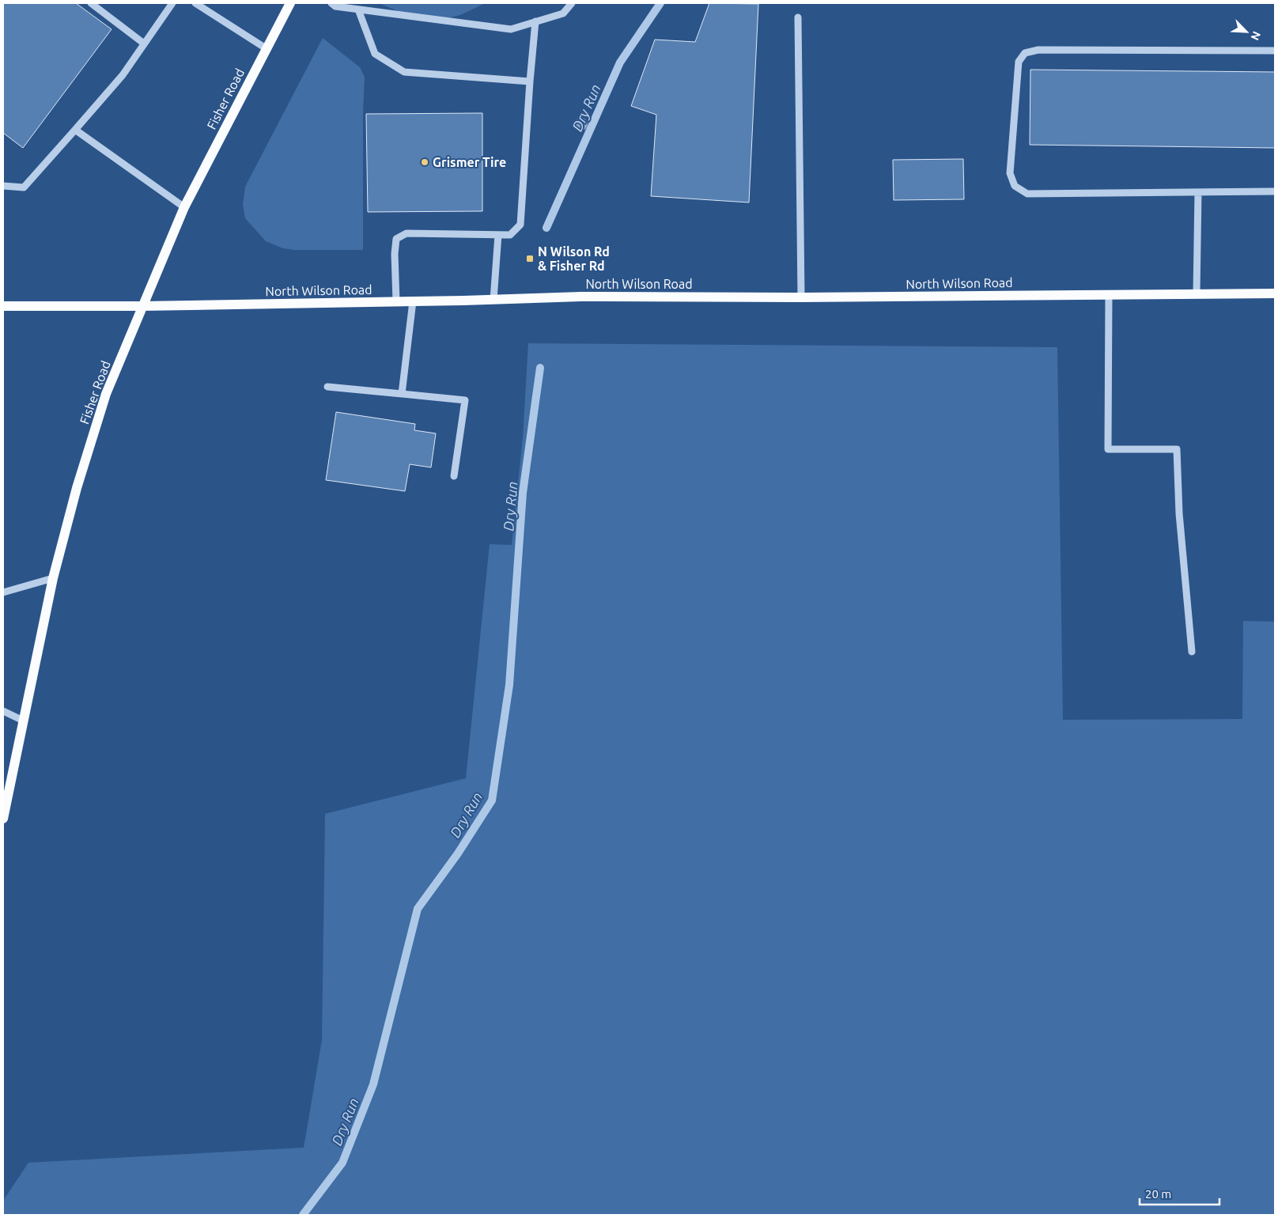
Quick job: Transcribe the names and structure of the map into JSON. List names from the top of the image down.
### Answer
{
  "streets": {
    "main road": ["Fisher Road", "North Wilson Road"]
  },
  "crossings": [
    ["Fisher Road", "North Wilson Road"]
  ],
  "water": ["Dry Run"],
  "places": {
    "other": ["Grismer Tire"],
    "transit": ["N Wilson Rd & Fisher Rd"]
  },
  "scale_bar": "20 m",
  "north": "bottom right"
}
